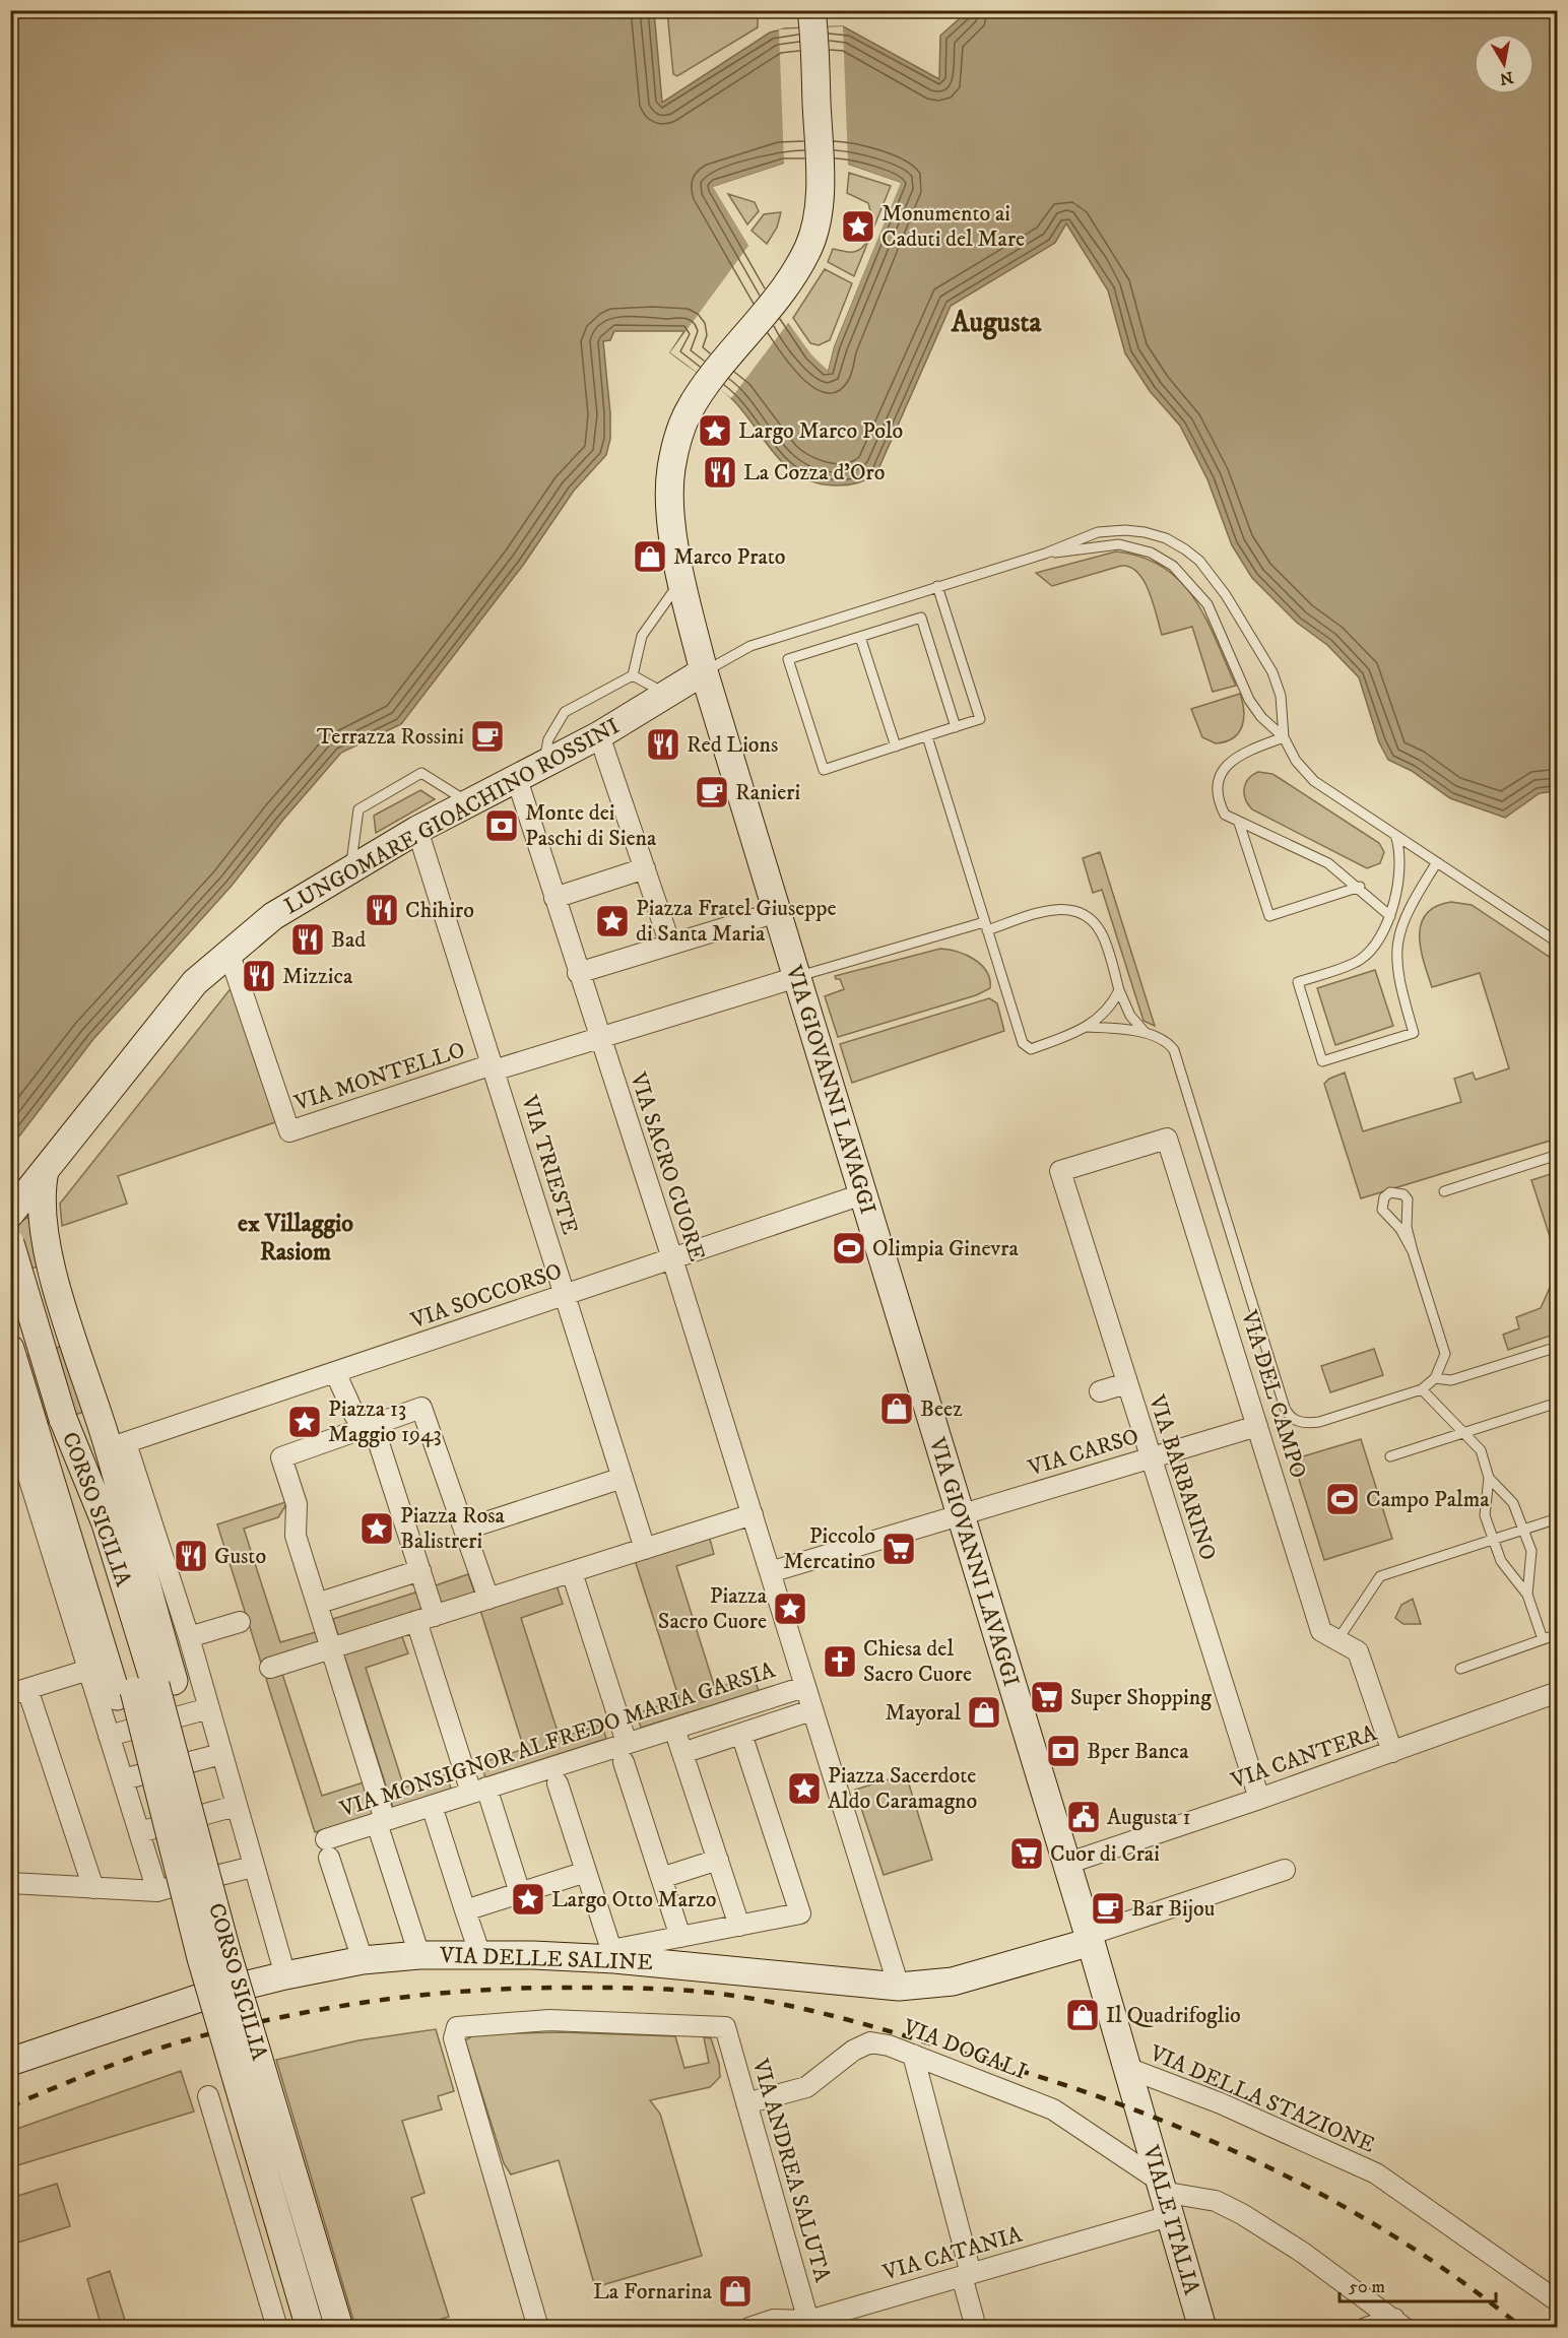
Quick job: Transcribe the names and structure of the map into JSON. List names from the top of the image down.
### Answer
{
  "streets": {
    "main road": [
      "LUNGOMARE GIOACHINO ROSSINI",
      "VIA GIOVANNI LAVAGGI",
      "CORSO SICILIA",
      "VIA DELLE SALINE",
      "VIALE ITALIA"
    ],
    "street": [
      "VIA MONTELLO",
      "VIA TRIESTE",
      "VIA SACRO CUORE",
      "VIA SOCCORSO",
      "VIA DEL CAMPO",
      "VIA CARSO",
      "VIA BARBARINO",
      "VIA MONSIGNOR ALFREDO MARIA GARSIA",
      "VIA CANTERA",
      "VIA DOGALI",
      "VIA DELLA STAZIONE",
      "VIA ANDREA SALUTA",
      "VIA CATANIA"
    ]
  },
  "crossings": [
    ["LUNGOMARE GIOACHINO ROSSINI", "VIA MONTELLO"],
    ["LUNGOMARE GIOACHINO ROSSINI", "VIA GIOVANNI LAVAGGI"],
    ["LUNGOMARE GIOACHINO ROSSINI", "VIA TRIESTE"],
    ["LUNGOMARE GIOACHINO ROSSINI", "VIA SACRO CUORE"],
    ["VIA MONTELLO", "VIA GIOVANNI LAVAGGI"],
    ["VIA MONTELLO", "VIA TRIESTE"],
    ["VIA MONTELLO", "VIA SACRO CUORE"],
    ["VIA GIOVANNI LAVAGGI", "VIA SOCCORSO"],
    ["VIA GIOVANNI LAVAGGI", "VIA CARSO"],
    ["VIA GIOVANNI LAVAGGI", "VIA CANTERA"],
    ["VIA GIOVANNI LAVAGGI", "VIA DELLE SALINE"],
    ["VIA GIOVANNI LAVAGGI", "VIA DELLA STAZIONE"],
    ["VIA GIOVANNI LAVAGGI", "VIALE ITALIA"],
    ["VIA TRIESTE", "VIA SOCCORSO"],
    ["VIA SACRO CUORE", "VIA SOCCORSO"],
    ["VIA SACRO CUORE", "VIA CARSO"],
    ["VIA SACRO CUORE", "VIA MONSIGNOR ALFREDO MARIA GARSIA"],
    ["VIA SOCCORSO", "CORSO SICILIA"],
    ["VIA DEL CAMPO", "VIA CARSO"],
    ["VIA DEL CAMPO", "VIA BARBARINO"],
    ["VIA DEL CAMPO", "VIA CANTERA"],
    ["VIA CARSO", "VIA BARBARINO"],
    ["VIA BARBARINO", "VIA CANTERA"],
    ["CORSO SICILIA", "VIA DELLE SALINE"],
    ["VIA MONSIGNOR ALFREDO MARIA GARSIA", "VIA DELLE SALINE"],
    ["VIA DOGALI", "VIA ANDREA SALUTA"],
    ["VIA DOGALI", "VIALE ITALIA"],
    ["VIA DOGALI", "VIA CATANIA"],
    ["VIA ANDREA SALUTA", "VIA CATANIA"],
    ["VIALE ITALIA", "VIA CATANIA"]
  ],
  "districts": ["Augusta", "ex Villaggio Rasiom"],
  "places": {
    "place": [
      "Monumento ai Caduti del Mare",
      "Largo Marco Polo",
      "Piazza Fratel Giuseppe di Santa Maria",
      "Piazza 13 Maggio 1943",
      "Piazza Rosa Balistreri",
      "Piazza Sacro Cuore",
      "Piazza Sacerdote Aldo Caramagno",
      "Largo Otto Marzo"
    ],
    "restaurant": [
      "La Cozza d'Oro",
      "Red Lions",
      "Chihiro",
      "Bad",
      "Mizzica",
      "Gusto"
    ],
    "shop": [
      "Marco Prato",
      "Beez",
      "Mayoral",
      "Il Quadrifoglio",
      "La Fornarina"
    ],
    "cafe": ["Terrazza Rossini", "Ranieri", "Bar Bijou"],
    "bank": ["Monte dei Paschi di Siena", "Bper Banca"],
    "sports": ["Olimpia Ginevra", "Campo Palma"],
    "supermarket": ["Piccolo Mercatino", "Super Shopping", "Cuor di Crai"],
    "church": ["Chiesa del Sacro Cuore"],
    "public building": ["Augusta 1"]
  },
  "scale_bar": "50 m",
  "north": "bottom"
}
